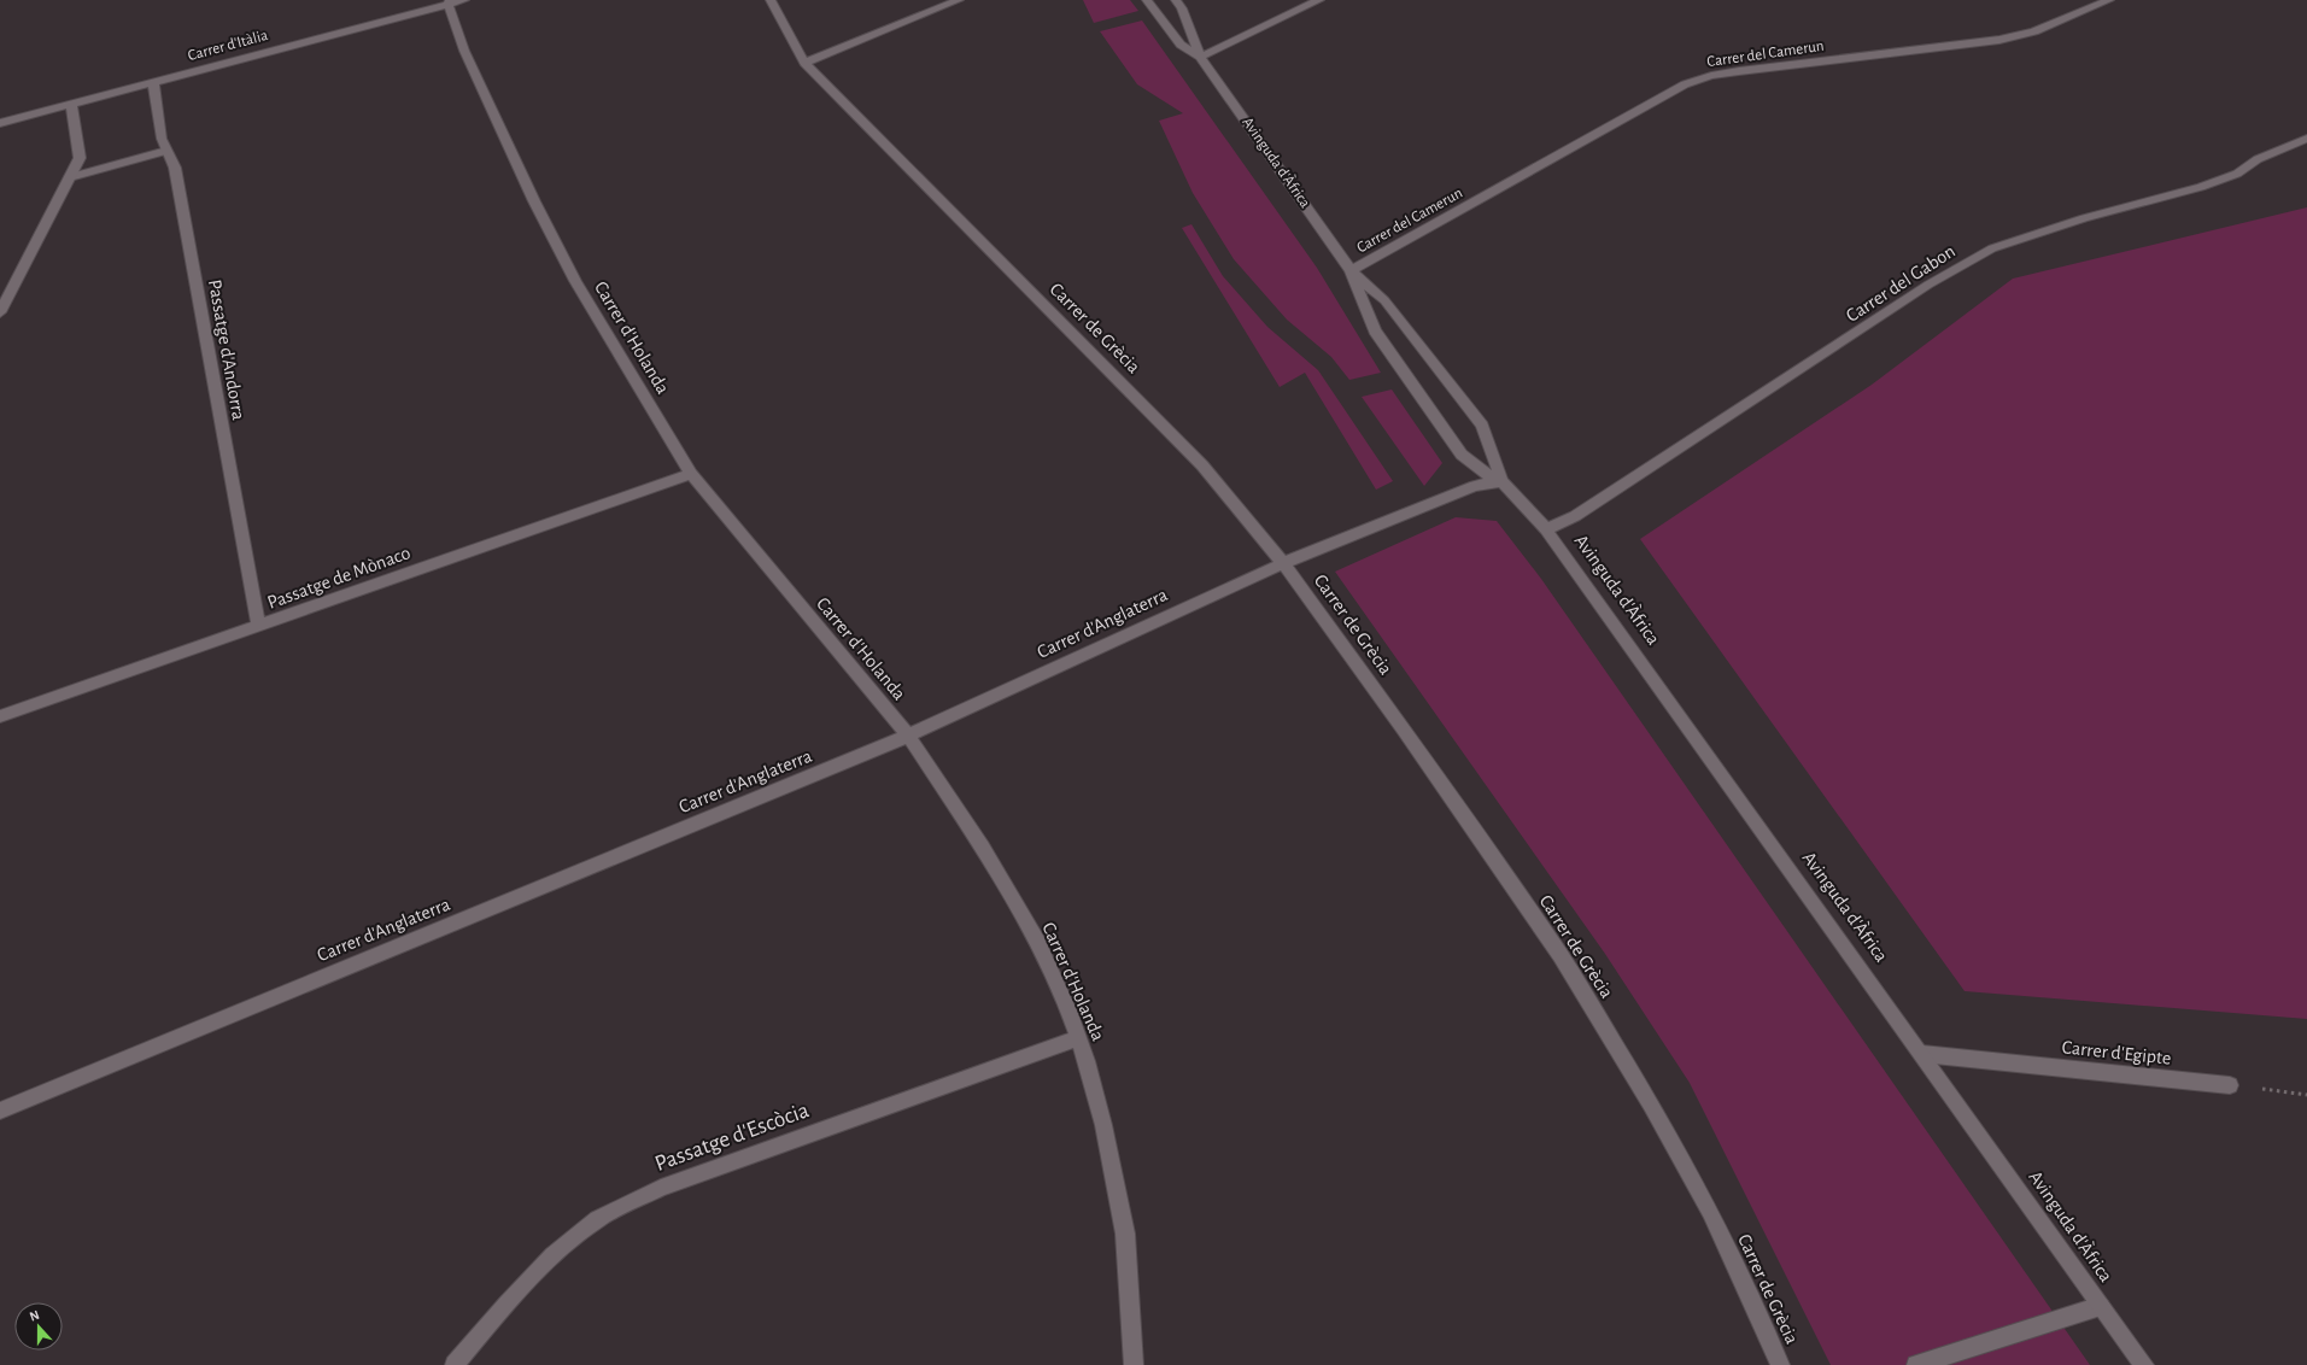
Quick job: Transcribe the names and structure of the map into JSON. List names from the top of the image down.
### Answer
{
  "streets": {
    "street": [
      "Carrer d'Itàlia",
      "Carrer del Camerun",
      "Avinguda d'Àfrica",
      "Carrer del Gabon",
      "Carrer de Grècia",
      "Carrer d'Holanda",
      "Passatge d'Andorra",
      "Passatge de Mònaco",
      "Carrer d'Anglaterra",
      "Carrer d'Egipte",
      "Passatge d'Escòcia"
    ]
  },
  "crossings": [
    ["Carrer d'Itàlia", "Carrer d'Holanda"],
    ["Carrer d'Itàlia", "Passatge d'Andorra"],
    ["Carrer del Camerun", "Avinguda d'Àfrica"],
    ["Avinguda d'Àfrica", "Carrer del Gabon"],
    ["Avinguda d'Àfrica", "Carrer d'Anglaterra"],
    ["Avinguda d'Àfrica", "Carrer d'Egipte"],
    ["Carrer de Grècia", "Carrer d'Anglaterra"],
    ["Carrer d'Holanda", "Passatge de Mònaco"],
    ["Carrer d'Holanda", "Carrer d'Anglaterra"],
    ["Carrer d'Holanda", "Passatge d'Escòcia"],
    ["Passatge d'Andorra", "Passatge de Mònaco"]
  ],
  "north": "top"
}
